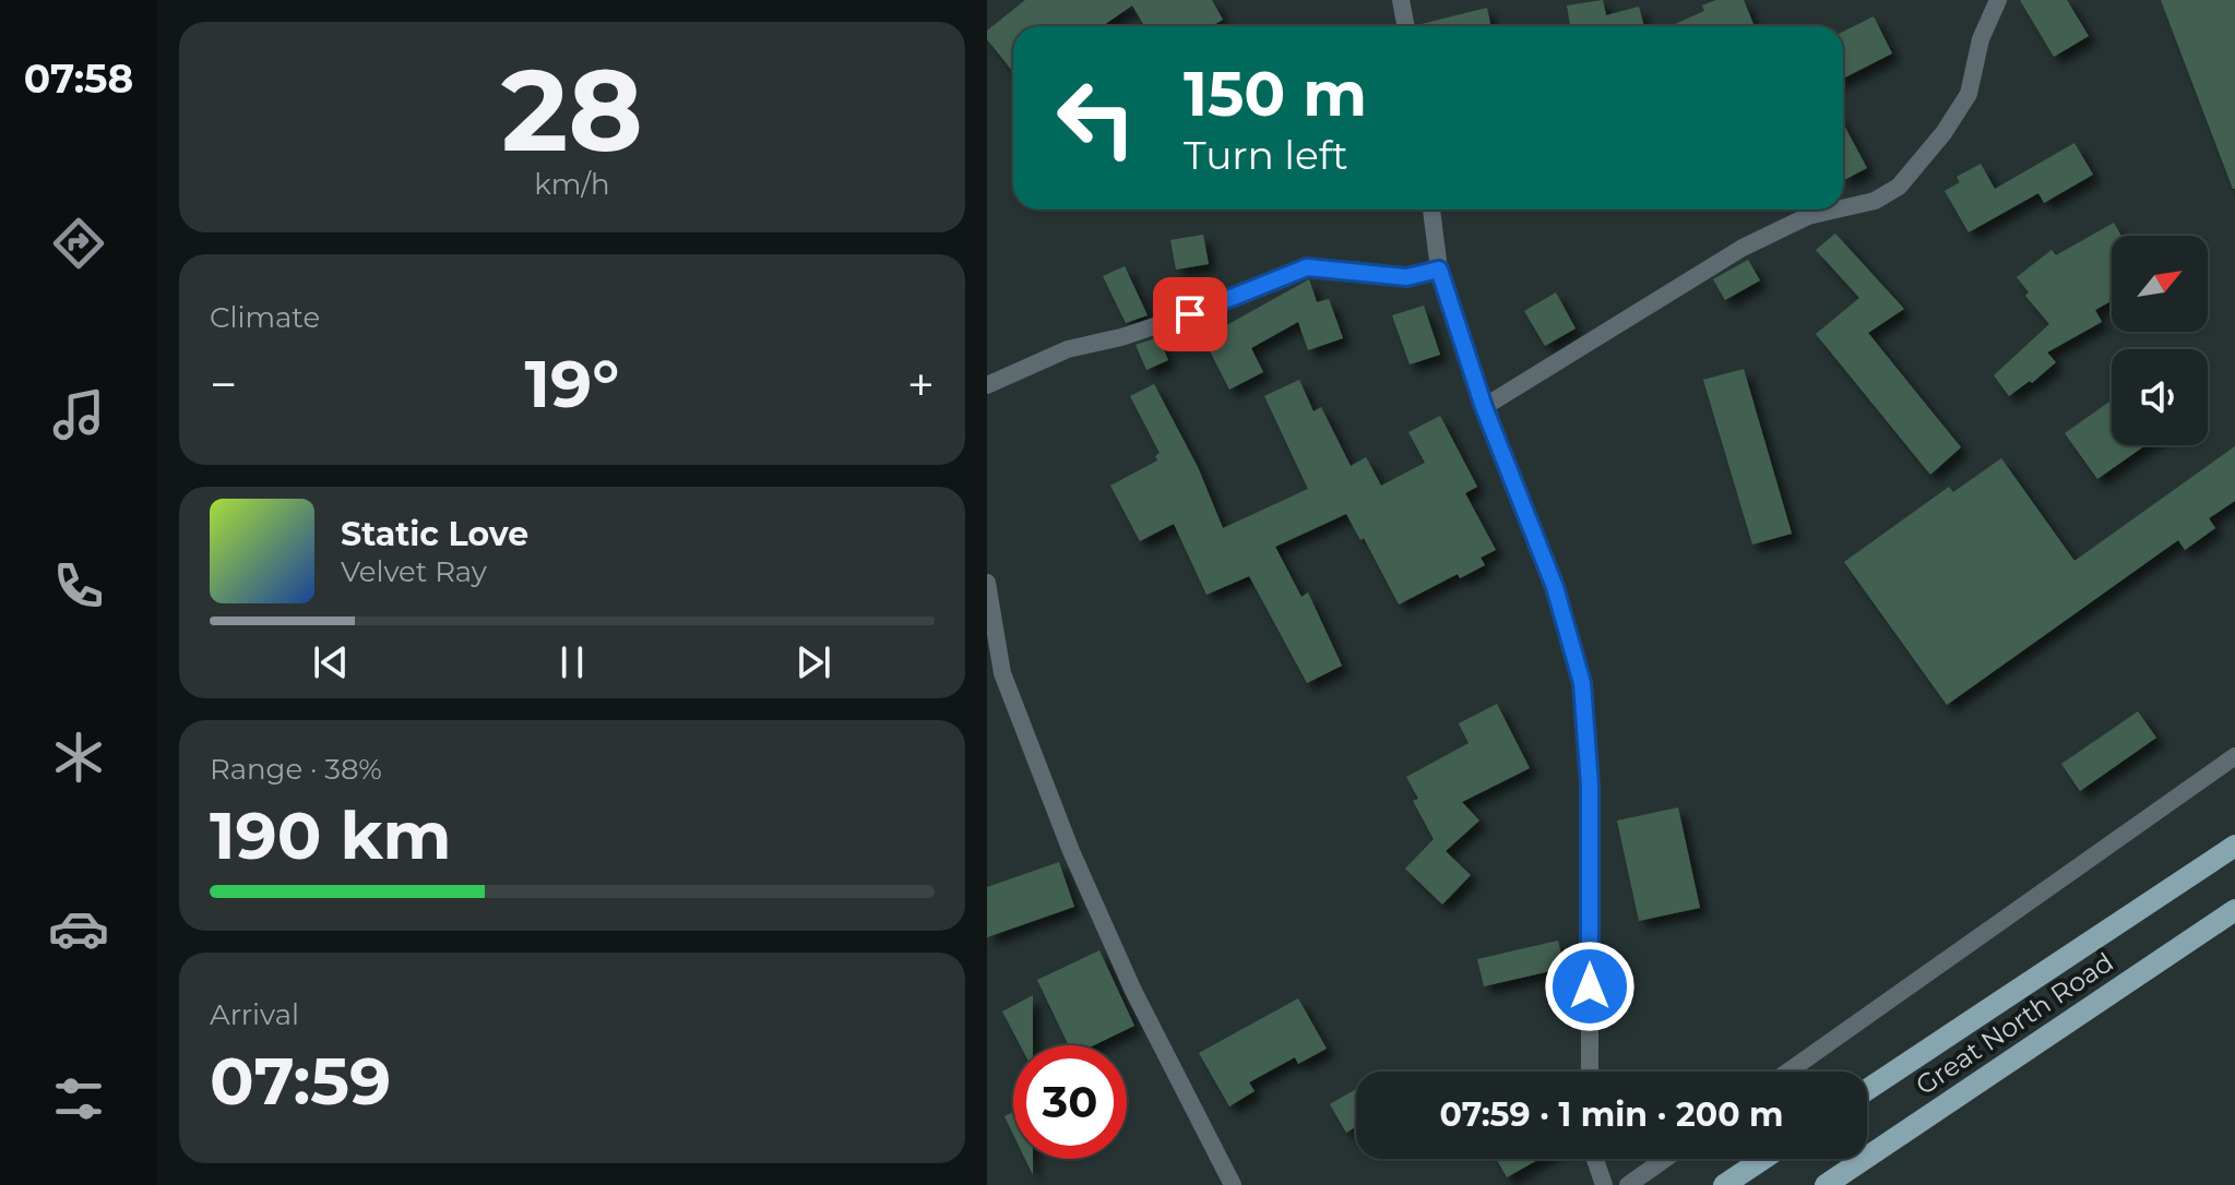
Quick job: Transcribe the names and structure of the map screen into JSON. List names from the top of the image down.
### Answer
{
  "streets": {
    "main road": ["Great North Road"]
  },
  "north": "top right",
  "page": {
    "tabs": "07:58",
    "tile": [
      ["28", "km/h"],
      "Climate",
      ["Range · 38%", "190 km"],
      ["Arrival", "07:59"]
    ],
    "turn": ["150 m", "Turn left"],
    "heat": ["−", "19°", "+"],
    "song": ["Static Love", "Velvet Ray"],
    "limit": "30",
    "trip": "07:59 · 1 min · 200 m"
  }
}
